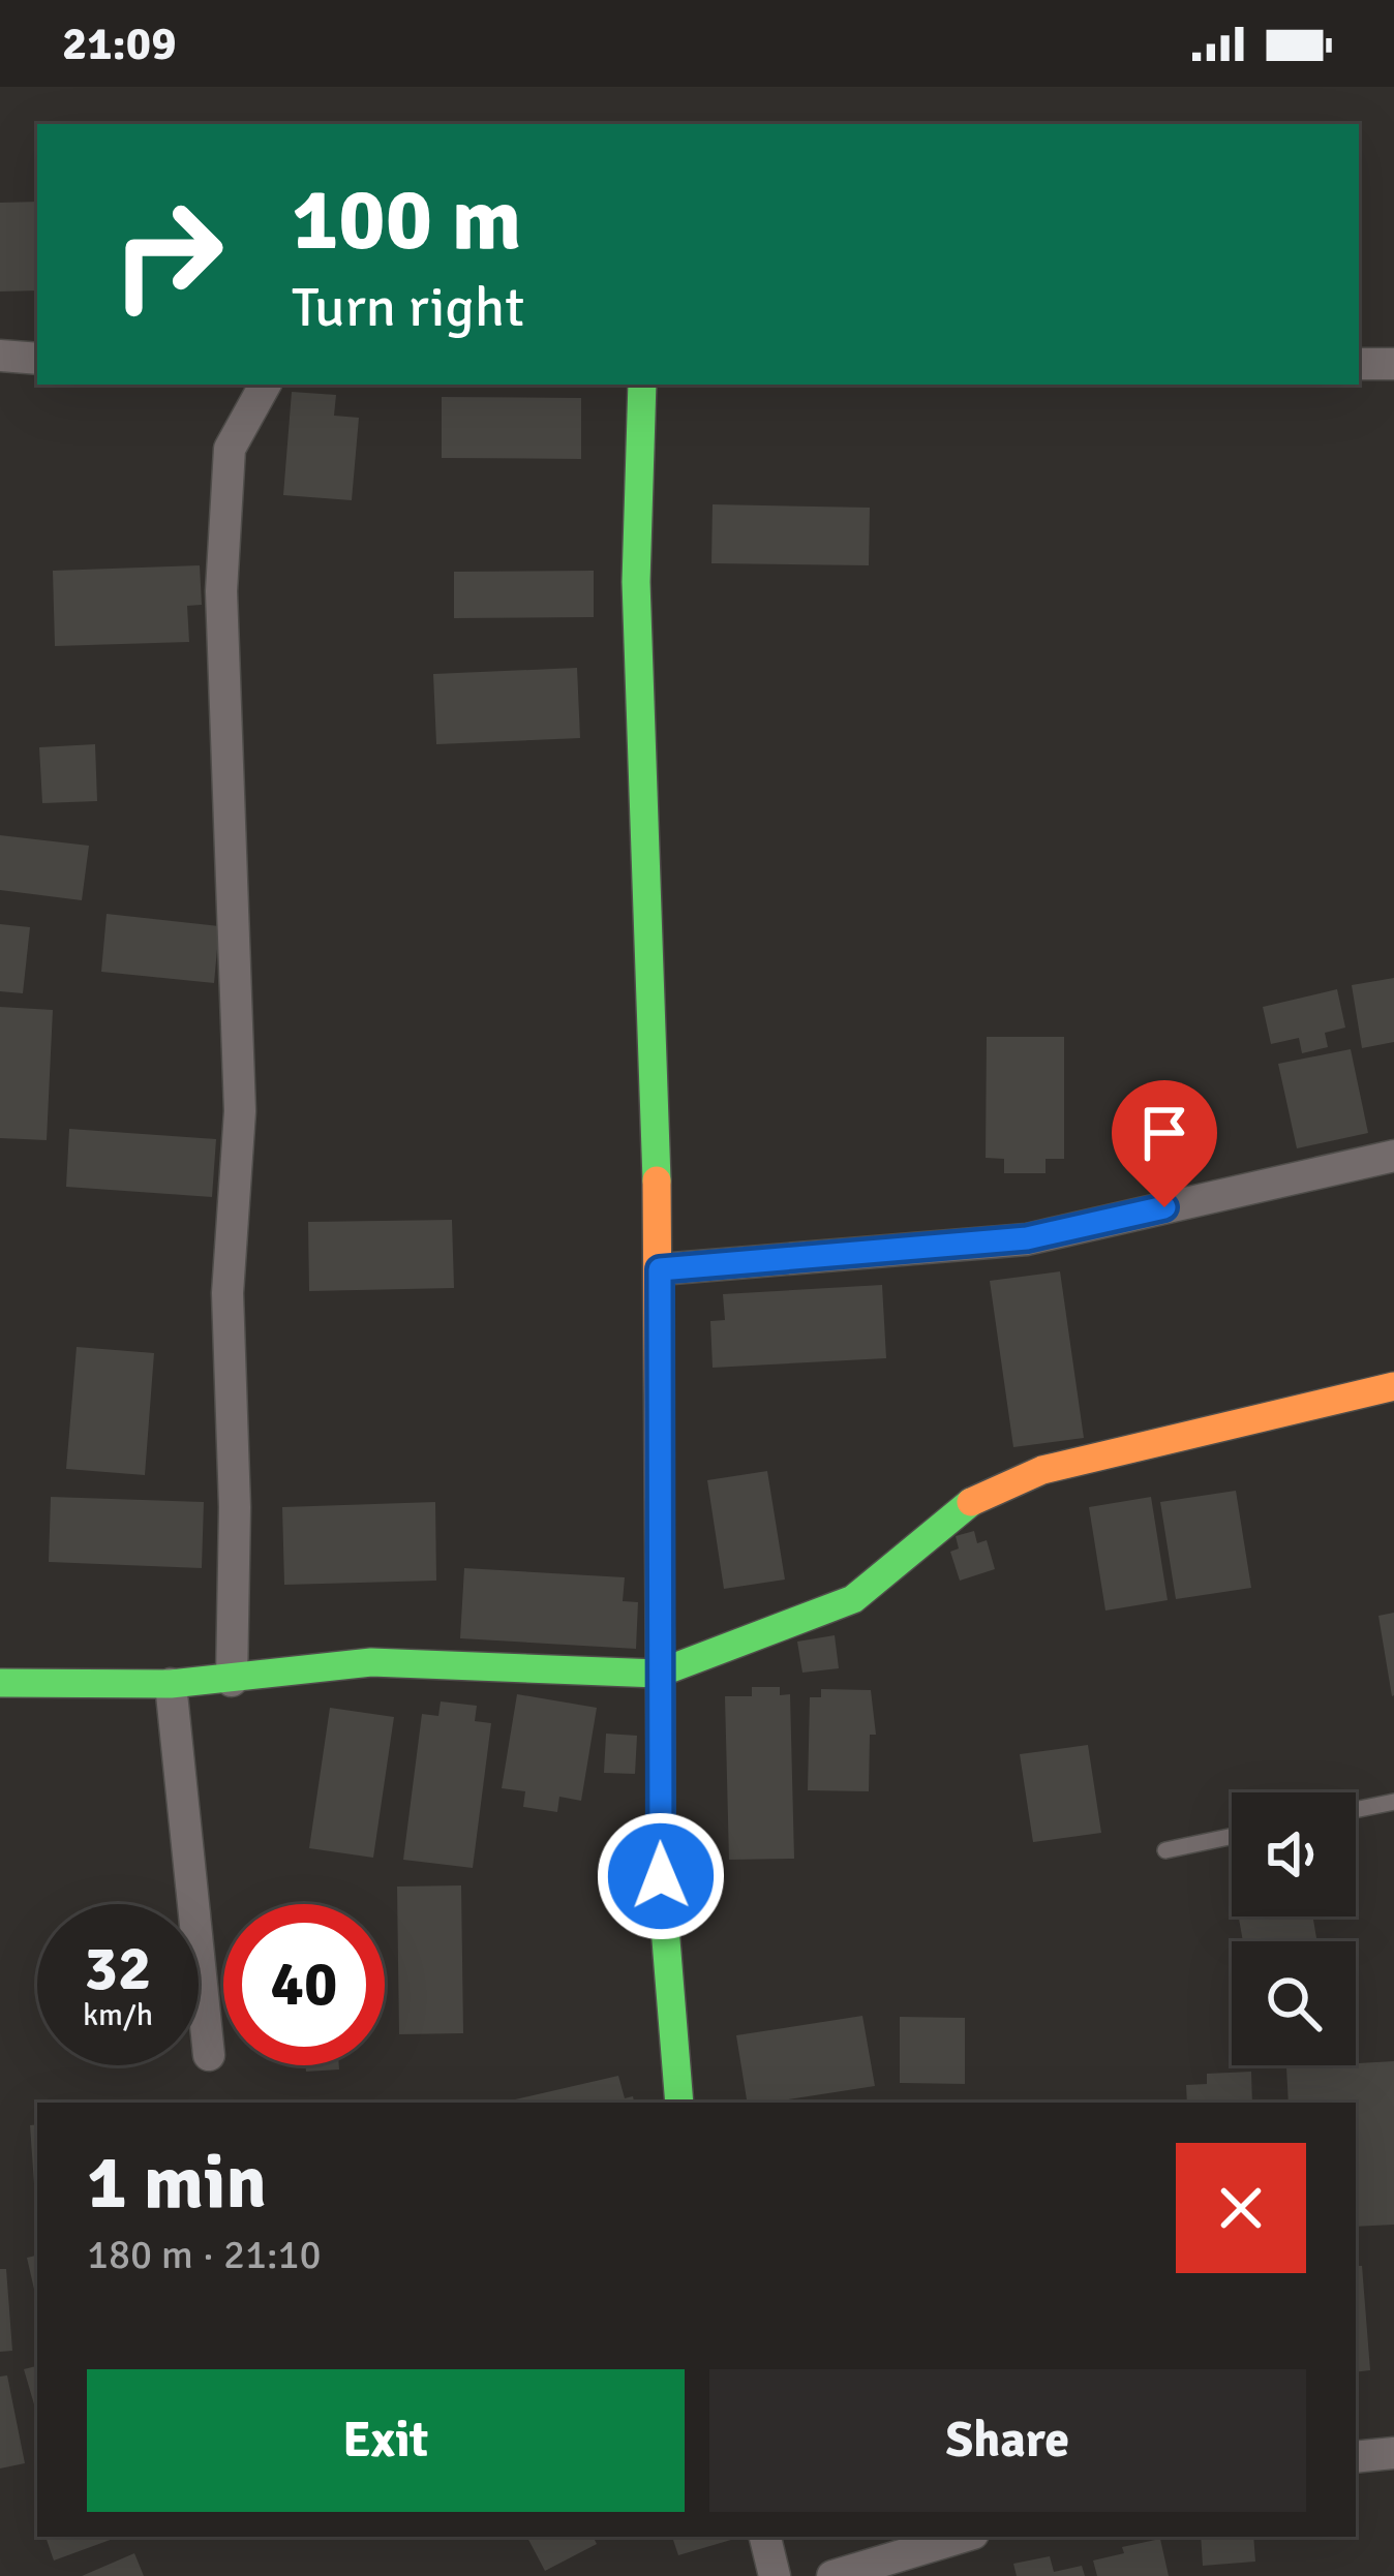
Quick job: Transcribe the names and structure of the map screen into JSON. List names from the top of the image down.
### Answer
{
  "page": {
    "status": "21:09",
    "turn": ["100 m", "Turn right"],
    "speed": "32 km/h",
    "limit": "40",
    "heading": ["1 min", "180 m · 21:10"],
    "buttons": ["Exit", "Share"]
  }
}
